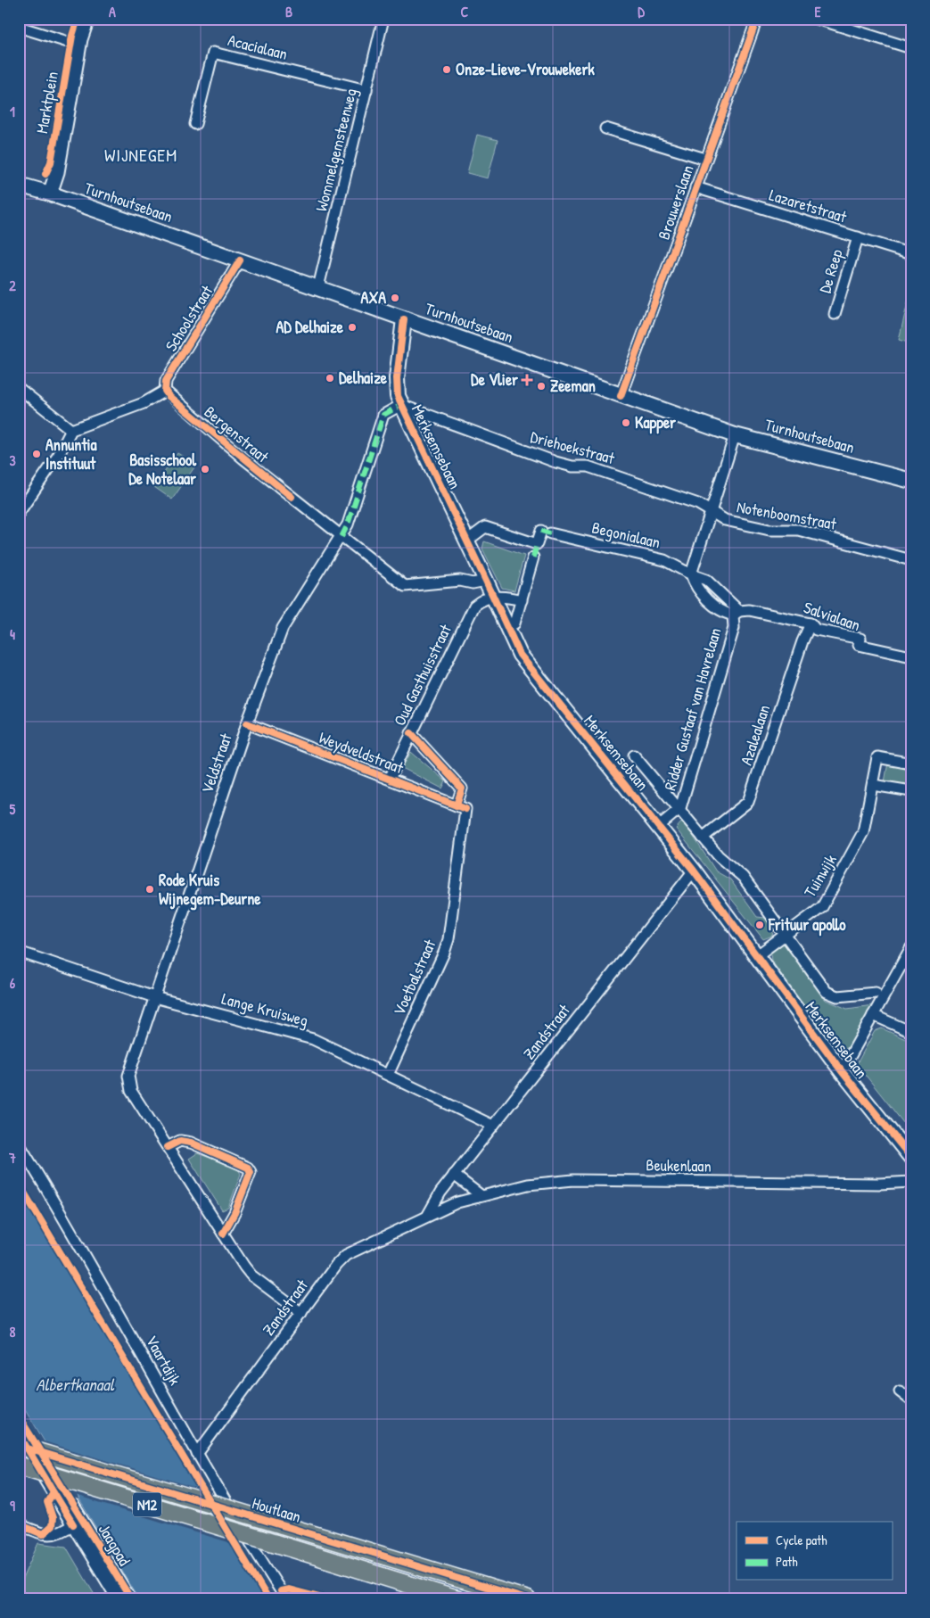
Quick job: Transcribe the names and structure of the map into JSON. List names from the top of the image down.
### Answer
{
  "streets": {
    "main road": [
      "Turnhoutsebaan",
      "Merksemsebaan",
      "N12",
      "Houtlaan"
    ],
    "street": [
      "Acacialaan",
      "Marktplein",
      "Wommelgemsteenweg",
      "Brouwerslaan",
      "Lazaretstraat",
      "De Reep",
      "Schoolstraat",
      "Bergenstraat",
      "Driehoekstraat",
      "Notenboomstraat",
      "Begonialaan",
      "Salvialaan",
      "Oud Gasthuisstraat",
      "Ridder Gustaaf van Havrelaan",
      "Azalealaan",
      "Weydveldstraat",
      "Veldstraat",
      "Tuinwijk",
      "Voetbalstraat",
      "Lange Kruisweg",
      "Zandstraat",
      "Beukenlaan",
      "Vaartdijk",
      "Jaagpad"
    ]
  },
  "crossings": [
    ["Acacialaan", "Wommelgemsteenweg"],
    ["Marktplein", "Turnhoutsebaan"],
    ["Wommelgemsteenweg", "Turnhoutsebaan"],
    ["Turnhoutsebaan", "Brouwerslaan"],
    ["Turnhoutsebaan", "Schoolstraat"],
    ["Turnhoutsebaan", "Merksemsebaan"],
    ["Brouwerslaan", "Lazaretstraat"],
    ["Lazaretstraat", "De Reep"],
    ["Schoolstraat", "Bergenstraat"],
    ["Bergenstraat", "Merksemsebaan"],
    ["Bergenstraat", "Veldstraat"],
    ["Merksemsebaan", "Driehoekstraat"],
    ["Merksemsebaan", "Begonialaan"],
    ["Merksemsebaan", "Oud Gasthuisstraat"],
    ["Merksemsebaan", "Ridder Gustaaf van Havrelaan"],
    ["Merksemsebaan", "Azalealaan"],
    ["Merksemsebaan", "Veldstraat"],
    ["Merksemsebaan", "Tuinwijk"],
    ["Merksemsebaan", "Zandstraat"],
    ["Driehoekstraat", "Notenboomstraat"],
    ["Driehoekstraat", "Veldstraat"],
    ["Begonialaan", "Ridder Gustaaf van Havrelaan"],
    ["Salvialaan", "Ridder Gustaaf van Havrelaan"],
    ["Salvialaan", "Azalealaan"],
    ["Oud Gasthuisstraat", "Weydveldstraat"],
    ["Oud Gasthuisstraat", "Voetbalstraat"],
    ["Weydveldstraat", "Veldstraat"],
    ["Weydveldstraat", "Voetbalstraat"],
    ["Veldstraat", "Lange Kruisweg"],
    ["Veldstraat", "Zandstraat"],
    ["Voetbalstraat", "Lange Kruisweg"],
    ["Lange Kruisweg", "Zandstraat"],
    ["Zandstraat", "Beukenlaan"],
    ["Zandstraat", "Vaartdijk"]
  ],
  "districts": ["WIJNEGEM"],
  "water": ["Albertkanaal"],
  "places": {
    "other": [
      "Onze-Lieve-Vrouwekerk",
      "AXA",
      "AD Delhaize",
      "Delhaize",
      "Zeeman",
      "Kapper",
      "Annuntia Instituut",
      "Basisschool De Notelaar",
      "Rode Kruis Wijnegem-Deurne",
      "Frituur apollo"
    ],
    "health": ["De Vlier"]
  },
  "legend": ["Cycle path", "Path"],
  "grid": {
    "columns": [
      "A",
      "B",
      "C",
      "D",
      "E"
    ],
    "rows": [
      "1",
      "2",
      "3",
      "4",
      "5",
      "6",
      "7",
      "8",
      "9"
    ]
  }
}
